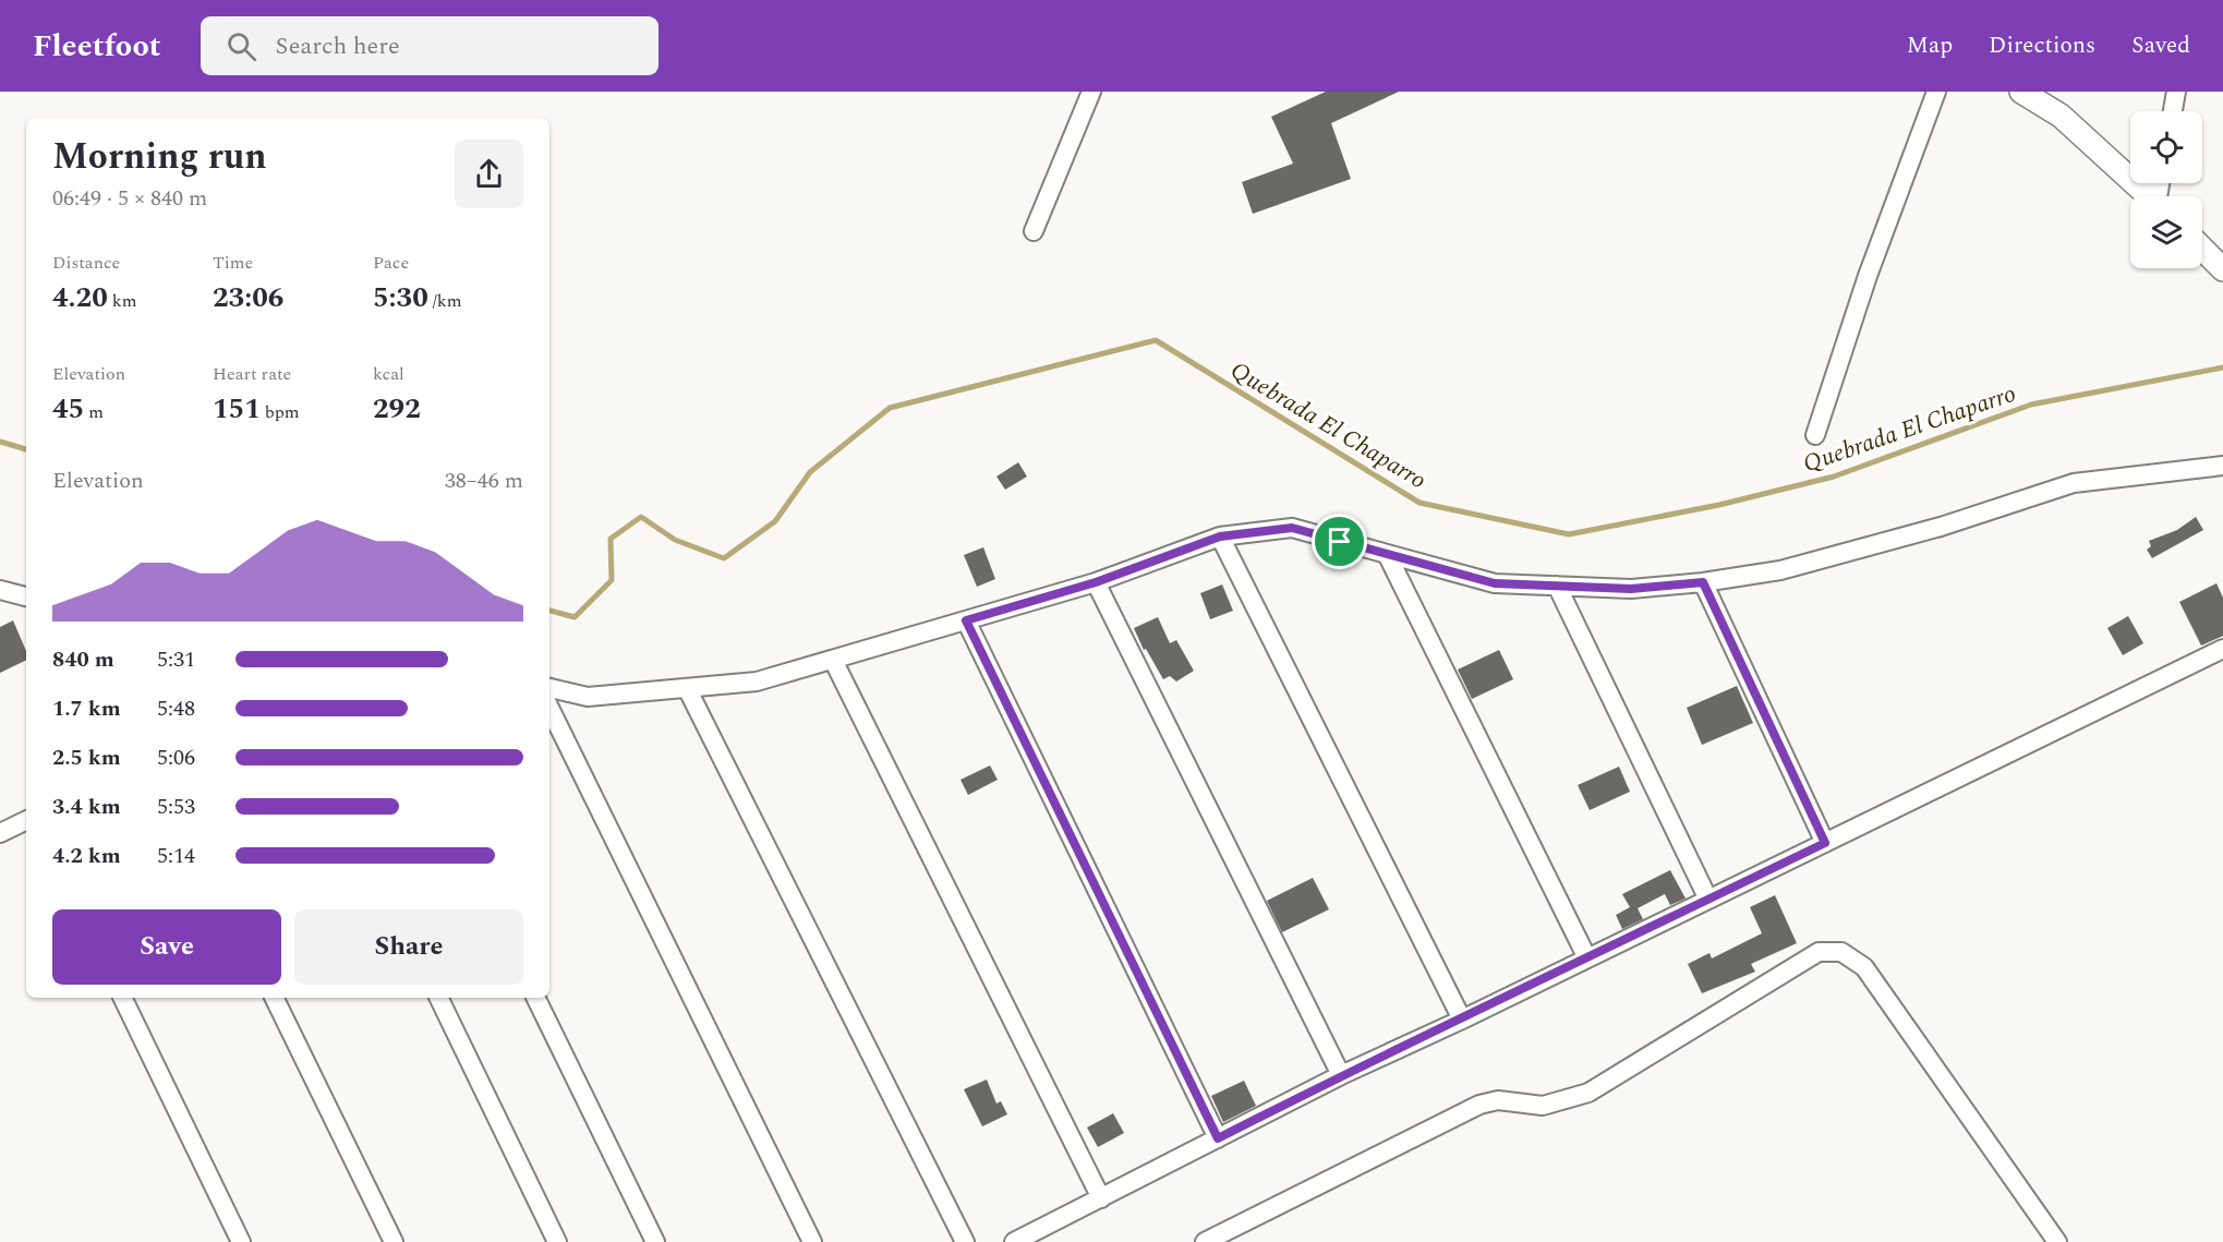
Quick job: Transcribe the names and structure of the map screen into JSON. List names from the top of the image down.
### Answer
{
  "water": ["Quebrada El Chaparro"],
  "page": {
    "header": "Fleetfoot",
    "search": "Search here",
    "nav": ["Map", "Directions", "Saved"],
    "heading": ["Morning run", "06:49 · 5 × 840 m"],
    "stats": [
      ["Distance", "4.20 km"],
      ["Time", "23:06"],
      ["Pace", "5:30 /km"],
      ["Elevation", "45 m"],
      ["Heart rate", "151 bpm"],
      ["kcal", "292"]
    ],
    "chart": ["Elevation", "38–46 m"],
    "list": [
      {
        "name": "840 m",
        "note": "5:31"
      },
      {
        "name": "1.7 km",
        "note": "5:48"
      },
      {
        "name": "2.5 km",
        "note": "5:06"
      },
      {
        "name": "3.4 km",
        "note": "5:53"
      },
      {
        "name": "4.2 km",
        "note": "5:14"
      }
    ],
    "buttons": ["Save", "Share"]
  }
}
